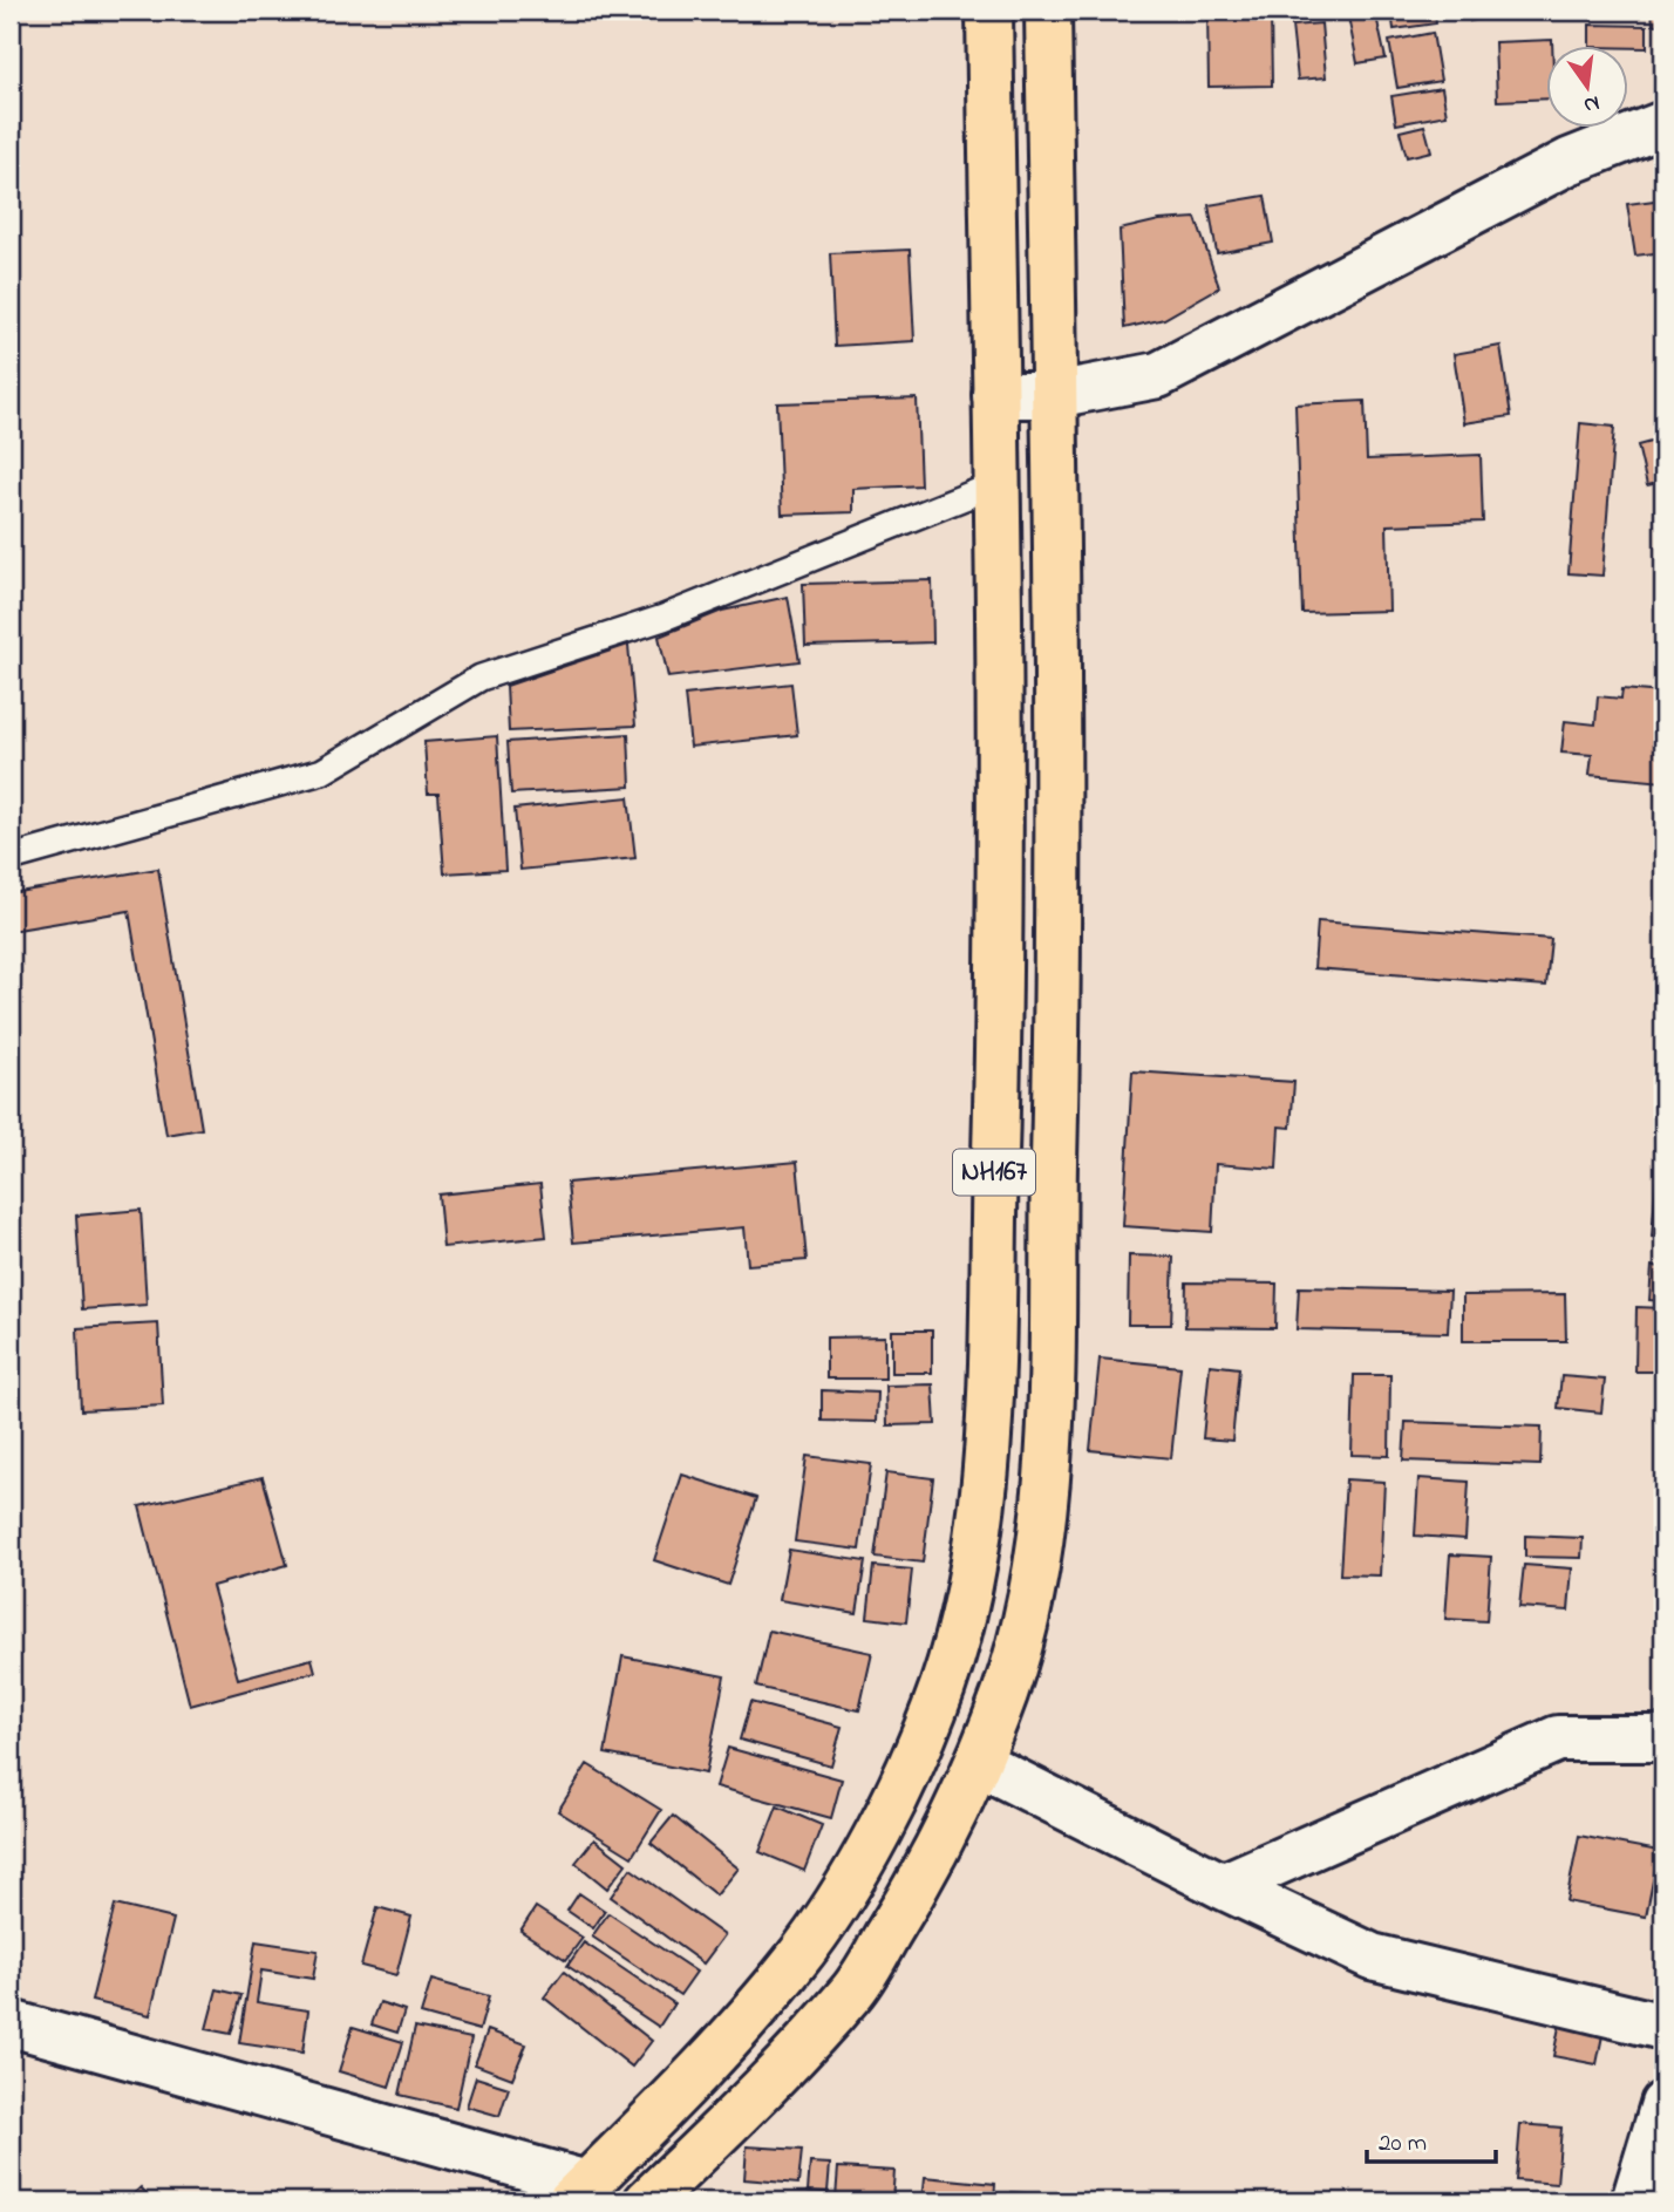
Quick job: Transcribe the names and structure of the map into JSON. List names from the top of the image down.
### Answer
{
  "streets": {
    "highway": ["NH167"]
  },
  "scale_bar": "20 m",
  "north": "bottom"
}
